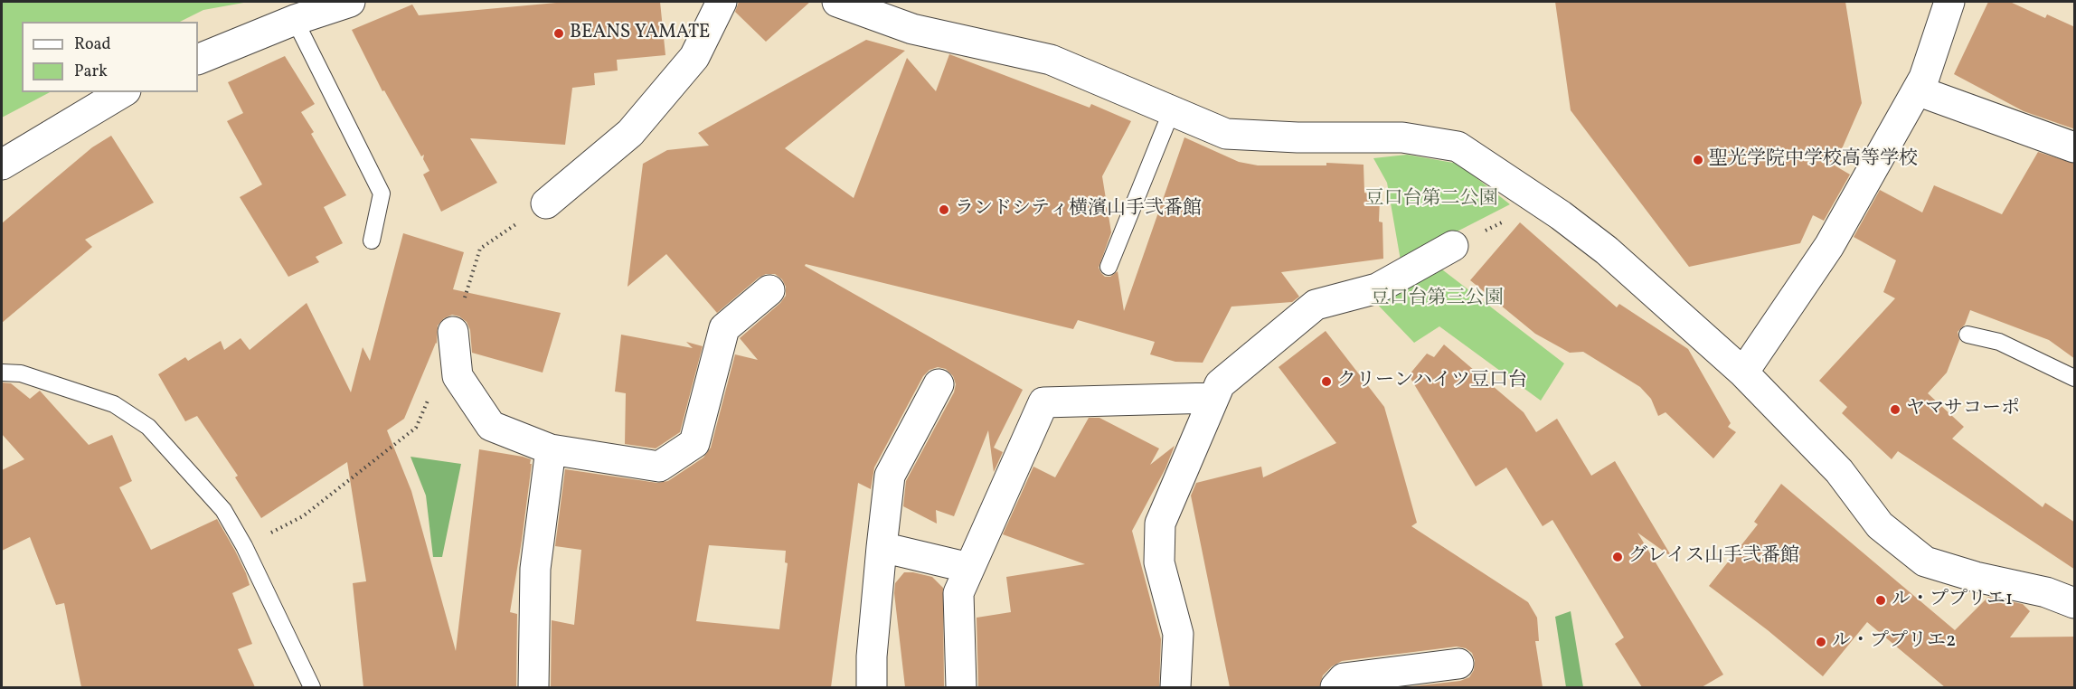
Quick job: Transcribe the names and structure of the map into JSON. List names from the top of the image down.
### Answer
{
  "parks": ["豆口台第二公園", "豆口台第三公園"],
  "places": [
    "BEANS YAMATE",
    "聖光学院中学校高等学校",
    "ランドシティ横濱山手弐番館",
    "クリーンハイツ豆口台",
    "ヤマサコーポ",
    "グレイス山手弐番館",
    "ル・ププリエ1",
    "ル・ププリエ2"
  ],
  "legend": ["Road", "Park"]
}
